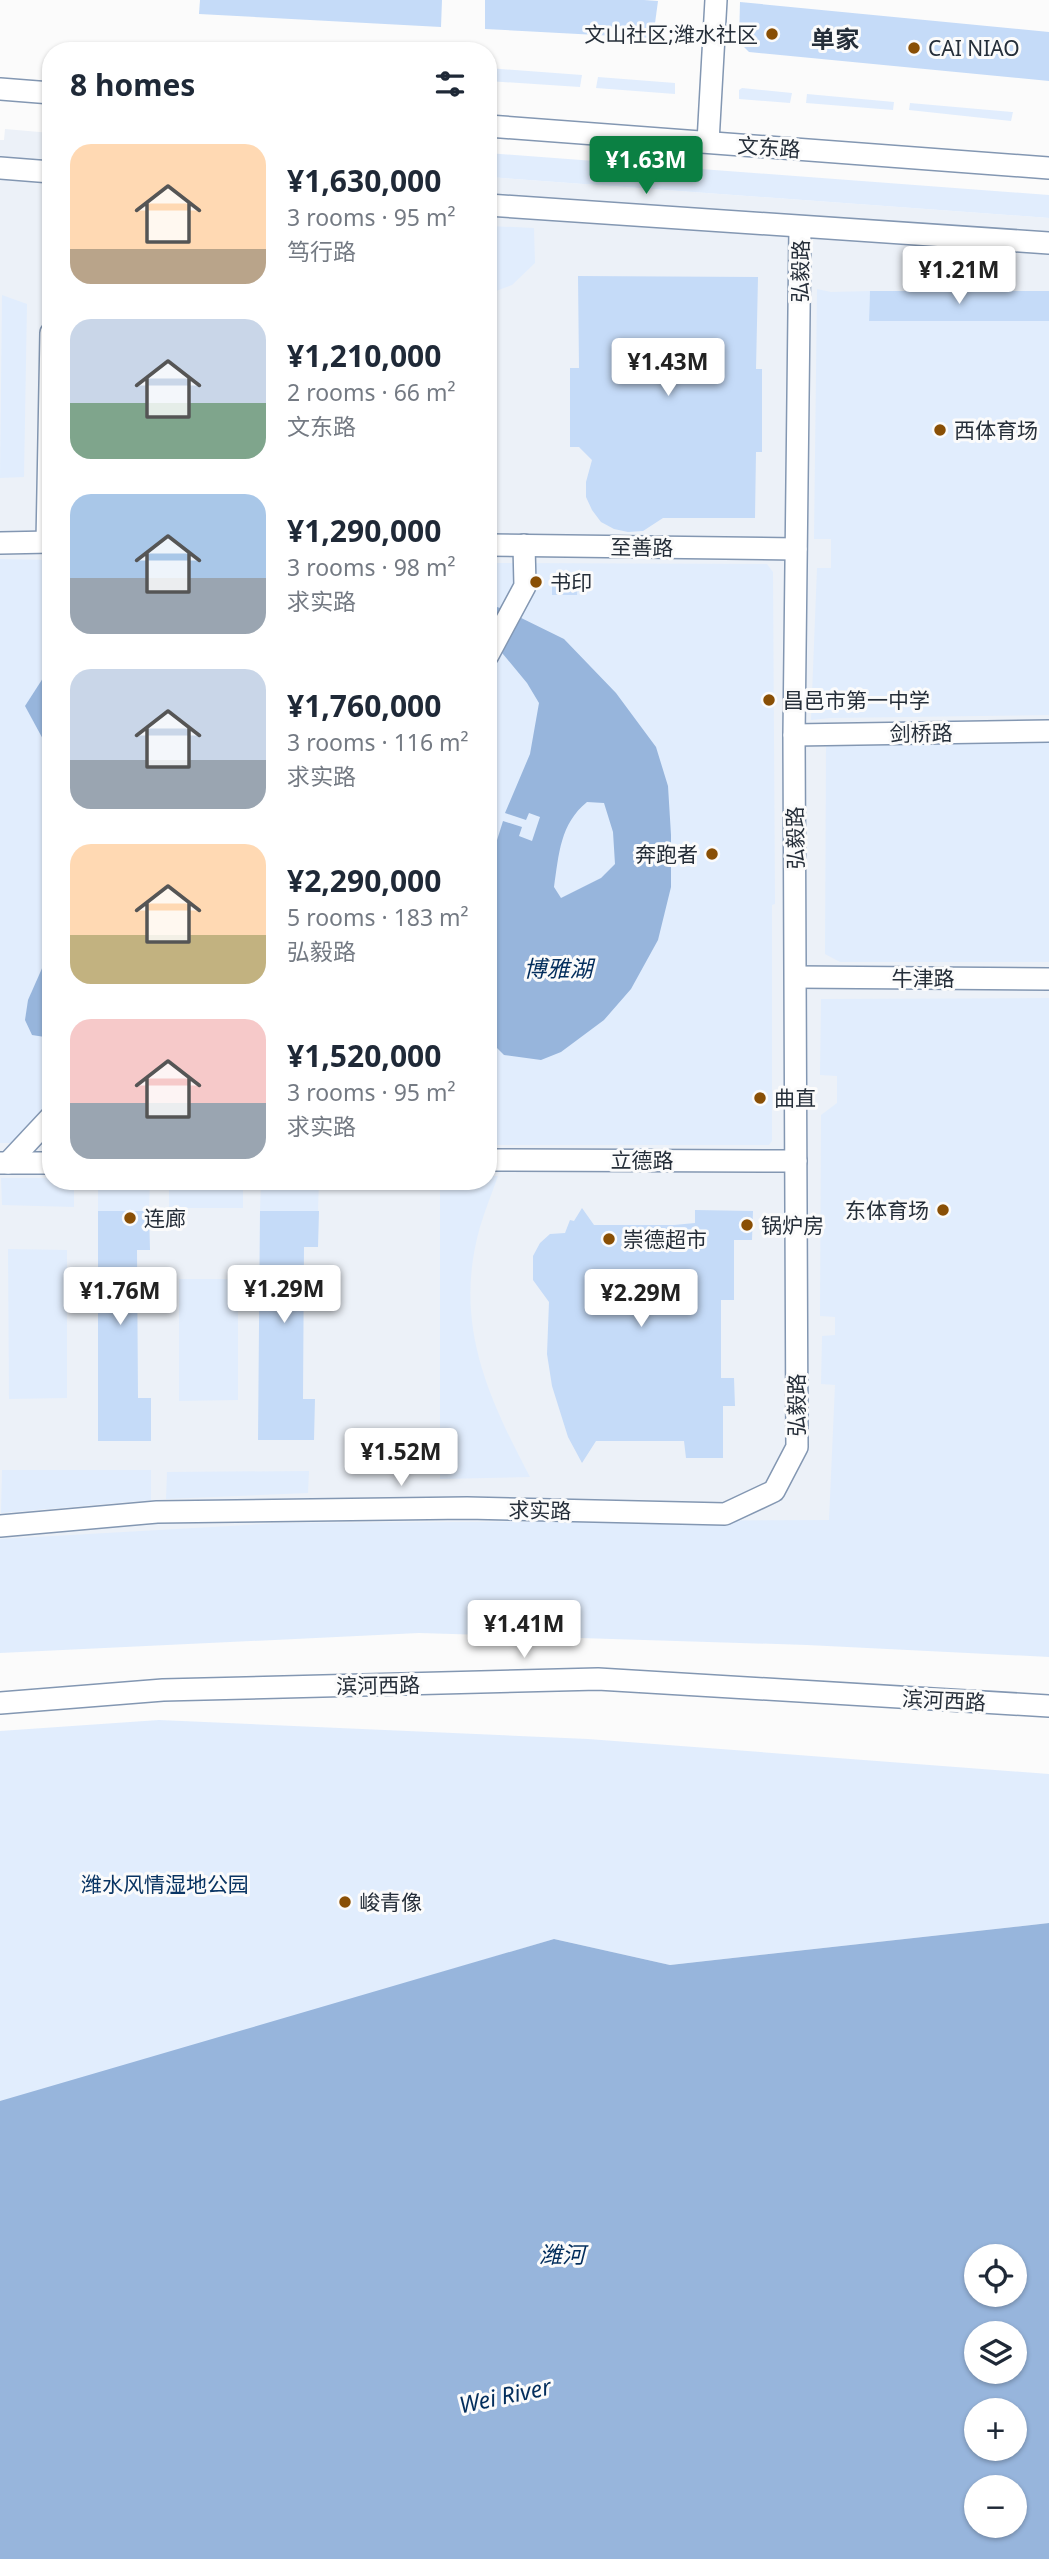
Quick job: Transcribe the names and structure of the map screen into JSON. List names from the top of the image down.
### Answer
{
  "streets": {
    "street": [
      "文东路",
      "弘毅路",
      "至善路",
      "剑桥路",
      "牛津路",
      "立德路",
      "求实路",
      "滨河西路"
    ]
  },
  "crossings": [
    ["弘毅路", "至善路"],
    ["弘毅路", "剑桥路"],
    ["弘毅路", "牛津路"],
    ["弘毅路", "立德路"],
    ["弘毅路", "求实路"]
  ],
  "districts": ["单家"],
  "water": ["博雅湖", "潍河", "Wei River"],
  "parks": ["潍水风情湿地公园"],
  "places": [
    "文山社区;潍水社区",
    "CAI NIAO",
    "西体育场",
    "书印",
    "昌邑市第一中学",
    "奔跑者",
    "曲直",
    "东体育场",
    "连廊",
    "锅炉房",
    "崇德超市",
    "峻青像"
  ],
  "page": {
    "heading": "8 homes",
    "list": [
      {
        "name": "¥1,630,000",
        "note": "3 rooms · 95 m² · 笃行路"
      },
      {
        "name": "¥1,210,000",
        "note": "2 rooms · 66 m² · 文东路"
      },
      {
        "name": "¥1,290,000",
        "note": "3 rooms · 98 m² · 求实路"
      },
      {
        "name": "¥1,760,000",
        "note": "3 rooms · 116 m² · 求实路"
      },
      {
        "name": "¥2,290,000",
        "note": "5 rooms · 183 m² · 弘毅路"
      },
      {
        "name": "¥1,520,000",
        "note": "3 rooms · 95 m² · 求实路"
      }
    ],
    "price": [
      "¥1.63M",
      "¥1.21M",
      "¥1.43M",
      "¥1.29M",
      "¥1.76M",
      "¥2.29M",
      "¥1.52M",
      "¥1.41M"
    ],
    "map_buttons": ["+", "−"]
  }
}
